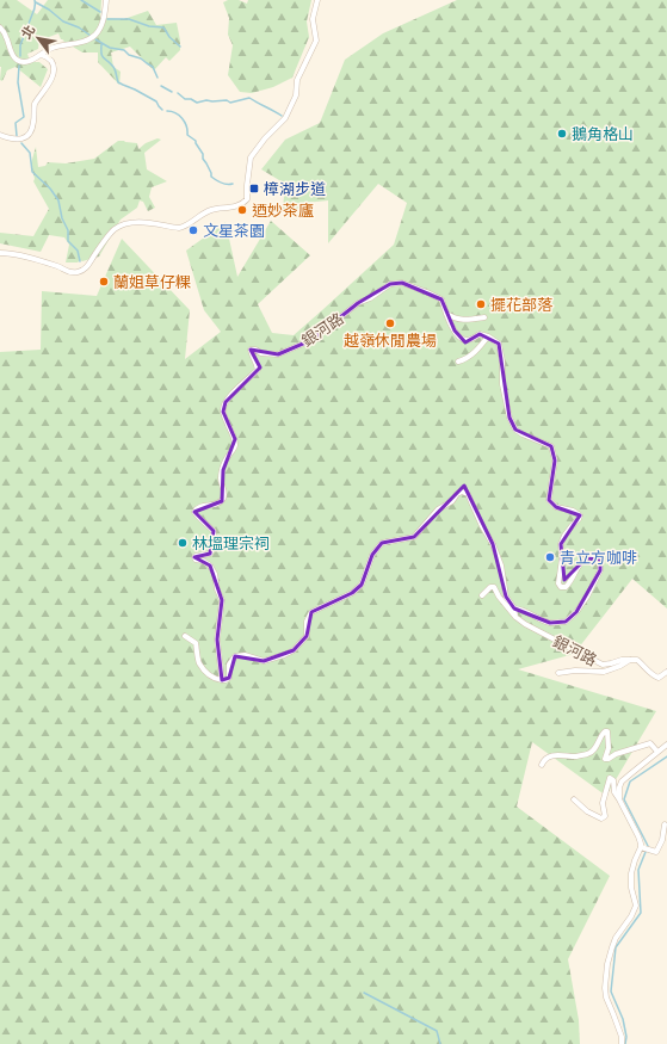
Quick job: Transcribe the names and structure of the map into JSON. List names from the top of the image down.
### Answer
{
  "streets": {
    "street": ["銀河路"]
  },
  "places": {
    "other": [
      "鵝角格山",
      "迺妙茶廬",
      "文星茶園",
      "蘭姐草仔粿",
      "擺花部落",
      "越嶺休閒農場",
      "林塭理宗祠",
      "青立方咖啡"
    ],
    "transit": ["樟湖步道"]
  },
  "north": "top left"
}
